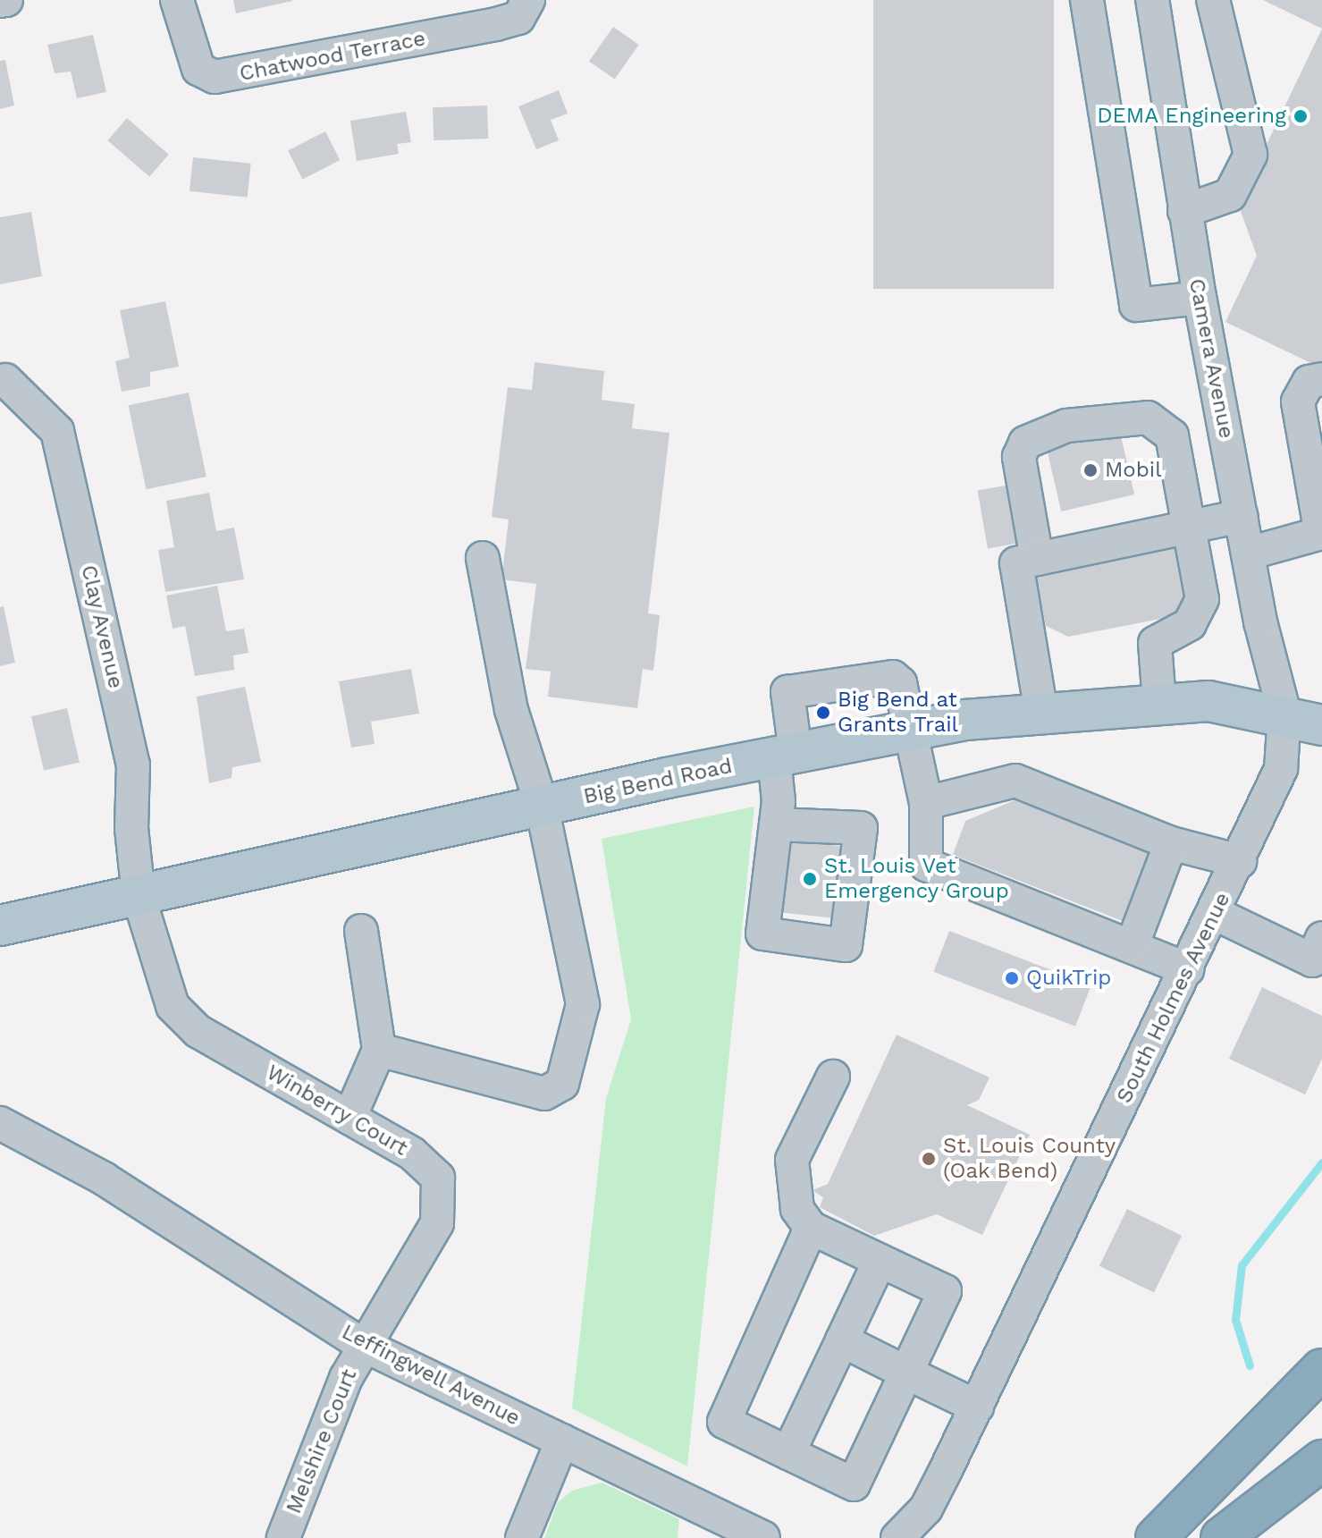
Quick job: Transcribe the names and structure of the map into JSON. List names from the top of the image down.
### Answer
{
  "streets": {
    "main road": ["Big Bend Road"],
    "street": [
      "Chatwood Terrace",
      "Camera Avenue",
      "Clay Avenue",
      "South Holmes Avenue",
      "Winberry Court",
      "Leffingwell Avenue",
      "Melshire Court"
    ]
  },
  "crossings": [
    ["Camera Avenue", "Big Bend Road"],
    ["Camera Avenue", "South Holmes Avenue"],
    ["Clay Avenue", "Big Bend Road"],
    ["Clay Avenue", "Winberry Court"],
    ["Big Bend Road", "South Holmes Avenue"],
    ["Big Bend Road", "Winberry Court"],
    ["Winberry Court", "Leffingwell Avenue"],
    ["Winberry Court", "Melshire Court"],
    ["Leffingwell Avenue", "Melshire Court"]
  ],
  "places": [
    "DEMA Engineering",
    "Mobil",
    "Big Bend at Grants Trail",
    "St. Louis Vet Emergency Group",
    "QuikTrip",
    "St. Louis County (Oak Bend)"
  ]
}
